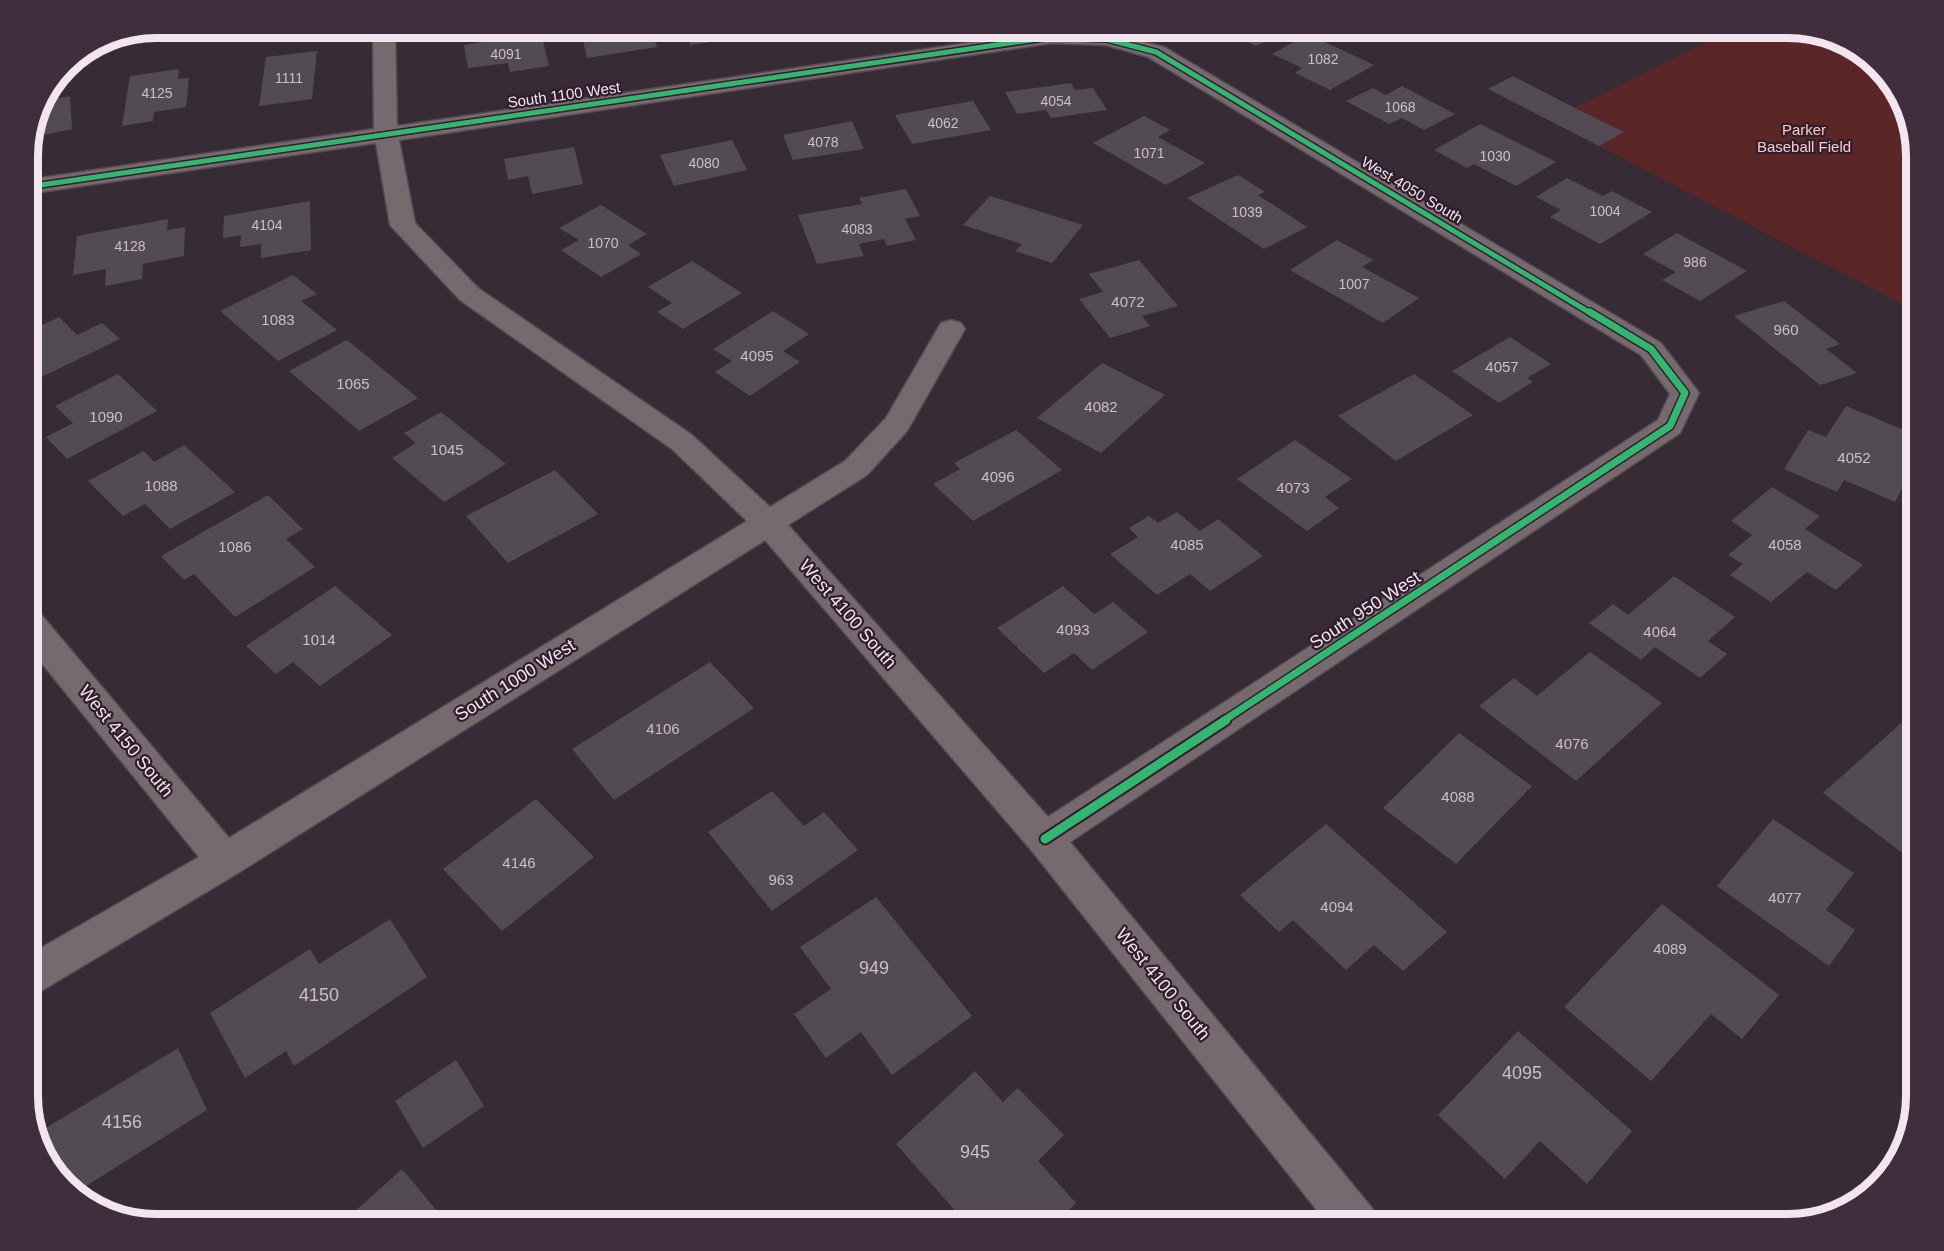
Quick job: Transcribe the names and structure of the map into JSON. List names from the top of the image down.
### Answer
{
  "streets": {
    "street": [
      "South 1100 West",
      "West 4050 South",
      "South 950 West",
      "West 4100 South",
      "South 1000 West",
      "West 4150 South"
    ]
  },
  "crossings": [
    ["South 1100 West", "West 4050 South"],
    ["South 1100 West", "West 4100 South"],
    ["West 4050 South", "South 950 West"],
    ["South 950 West", "West 4100 South"],
    ["West 4100 South", "South 1000 West"],
    ["South 1000 West", "West 4150 South"]
  ],
  "parks": ["Parker Baseball Field"],
  "house_numbers": [
    "4091",
    "1082",
    "1111",
    "4125",
    "4054",
    "1068",
    "4062",
    "4078",
    "1071",
    "1030",
    "4080",
    "1004",
    "1039",
    "4104",
    "4083",
    "1070",
    "4128",
    "986",
    "1007",
    "4072",
    "1083",
    "960",
    "4095",
    "4057",
    "1065",
    "4082",
    "1090",
    "1045",
    "4052",
    "4096",
    "1088",
    "4073",
    "4085",
    "4058",
    "1086",
    "4093",
    "4064",
    "1014",
    "4106",
    "4076",
    "4088",
    "4146",
    "963",
    "4077",
    "4094",
    "4089",
    "949",
    "4150",
    "4095",
    "4156",
    "945"
  ]
}
